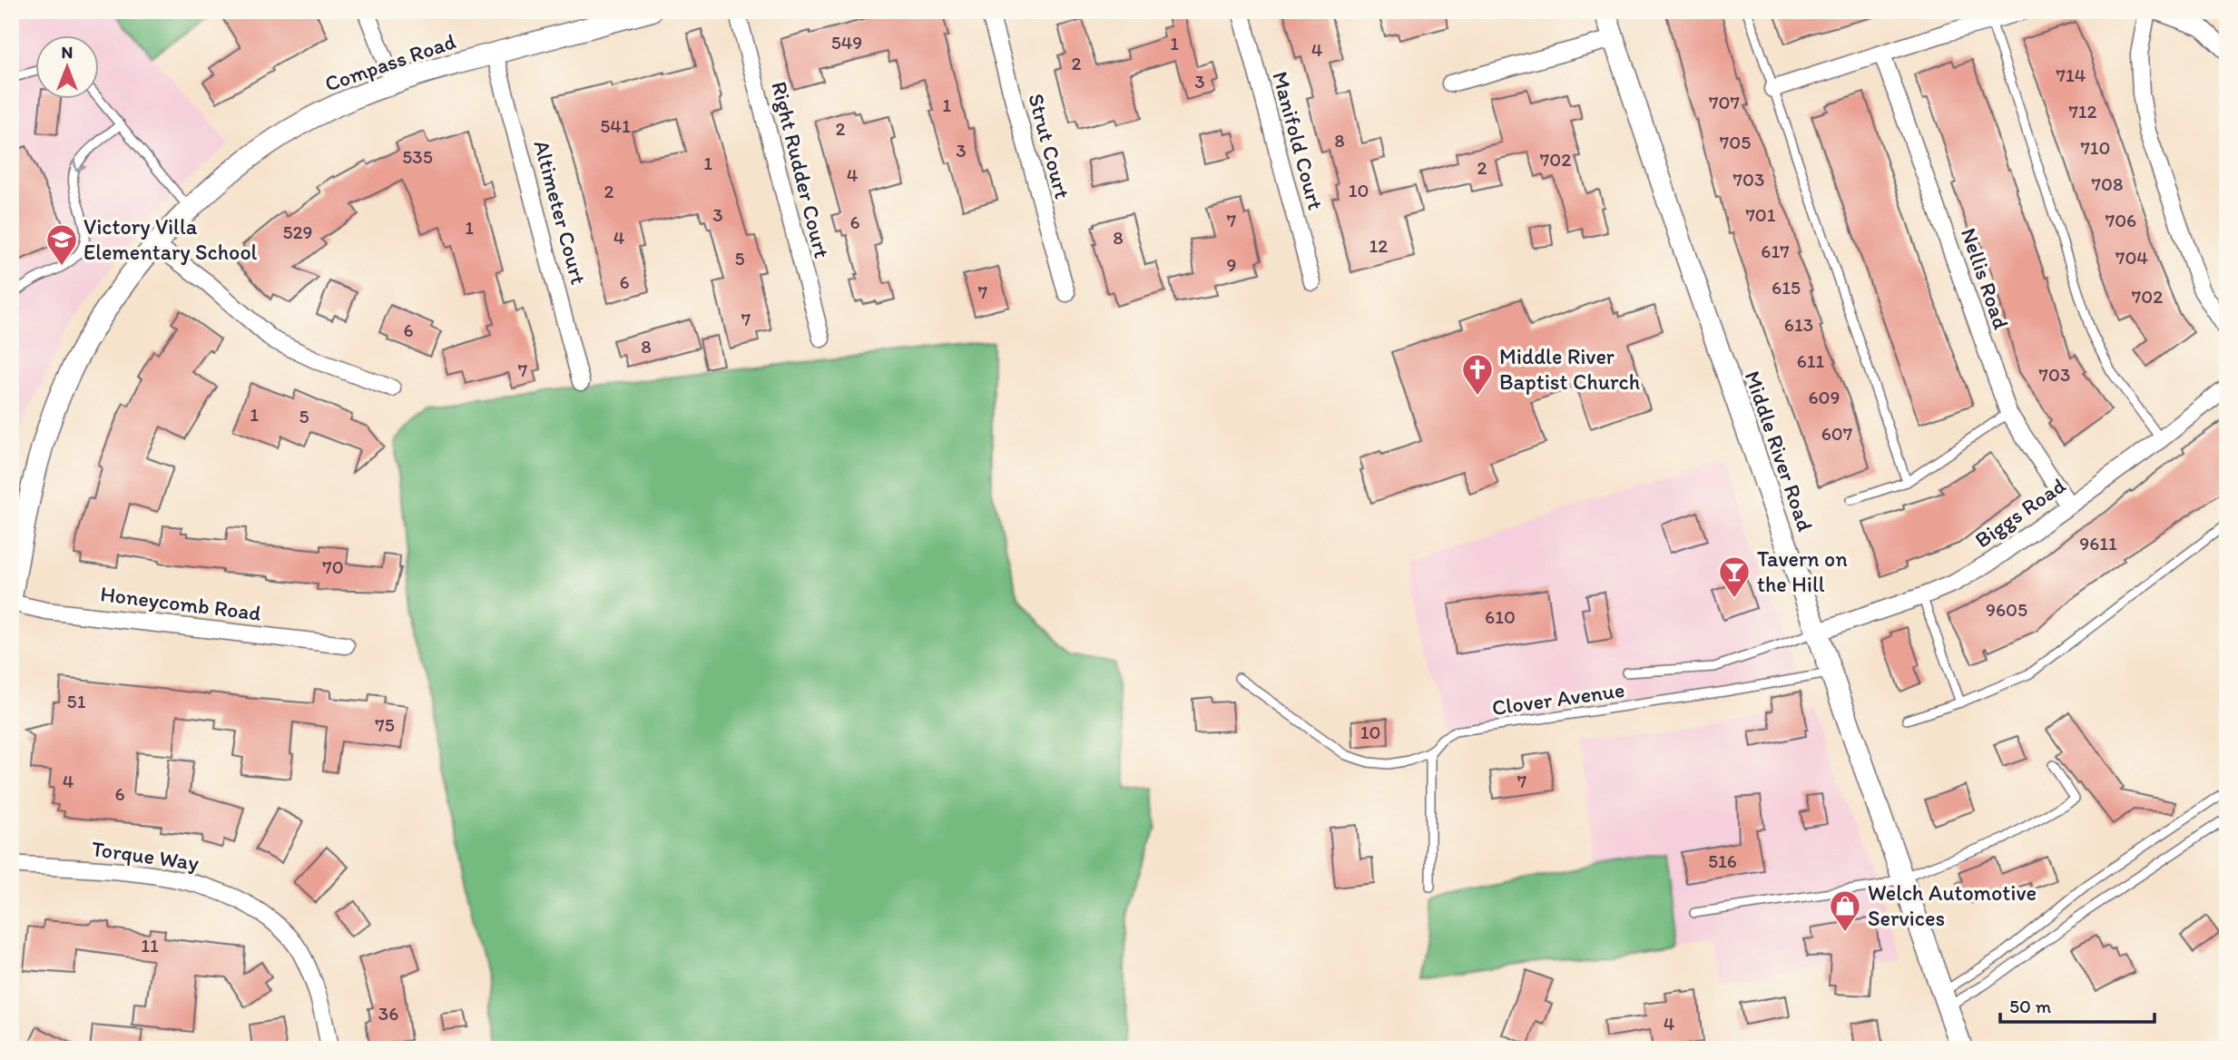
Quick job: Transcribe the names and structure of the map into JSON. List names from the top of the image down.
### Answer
{
  "streets": {
    "street": [
      "Compass Road",
      "Manifold Court",
      "Strut Court",
      "Right Rudder Court",
      "Altimeter Court",
      "Nellis Road",
      "Middle River Road",
      "Biggs Road",
      "Honeycomb Road",
      "Torque Way"
    ],
    "lane": ["Clover Avenue"]
  },
  "crossings": [
    ["Compass Road", "Altimeter Court"],
    ["Compass Road", "Honeycomb Road"],
    ["Nellis Road", "Biggs Road"],
    ["Middle River Road", "Biggs Road"],
    ["Middle River Road", "Clover Avenue"]
  ],
  "places": {
    "school or university": ["Victory Villa Elementary School"],
    "church": ["Middle River Baptist Church"],
    "bar": ["Tavern on the Hill"],
    "shop": ["Welch Automotive Services"]
  },
  "house_numbers": [
    "549",
    "1",
    "4",
    "2",
    "714",
    "3",
    "707",
    "1",
    "712",
    "541",
    "2",
    "8",
    "705",
    "710",
    "3",
    "535",
    "702",
    "1",
    "2",
    "4",
    "703",
    "708",
    "10",
    "2",
    "3",
    "701",
    "7",
    "706",
    "6",
    "1",
    "529",
    "4",
    "8",
    "12",
    "617",
    "704",
    "5",
    "9",
    "6",
    "615",
    "7",
    "702",
    "7",
    "613",
    "6",
    "8",
    "611",
    "7",
    "703",
    "609",
    "1",
    "5",
    "607",
    "9611",
    "70",
    "9605",
    "610",
    "51",
    "75",
    "10",
    "4",
    "7",
    "6",
    "516",
    "11",
    "36",
    "4"
  ],
  "scale_bar": "50 m",
  "north": "top"
}
